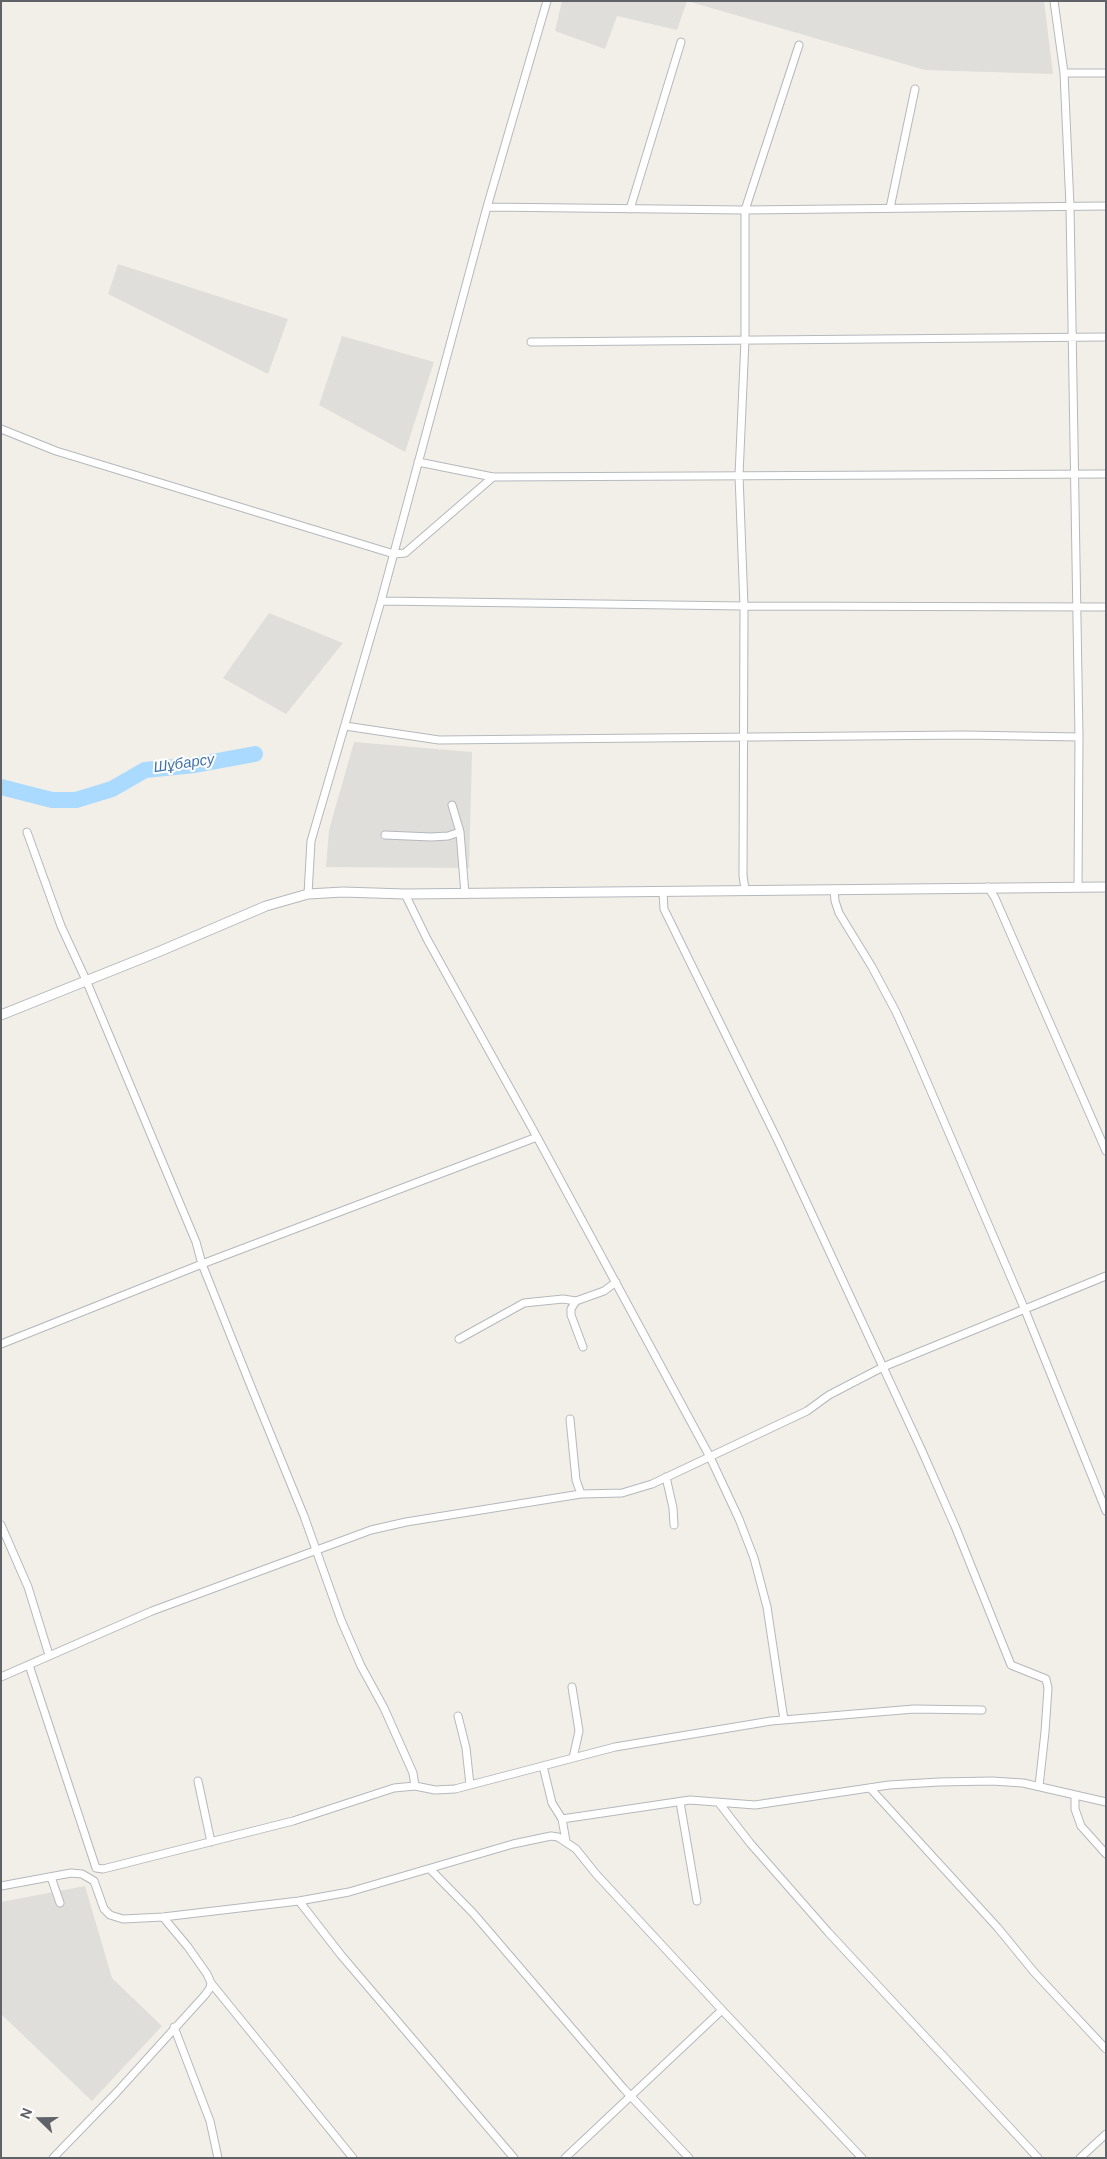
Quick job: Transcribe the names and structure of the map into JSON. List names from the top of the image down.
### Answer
{
  "water": ["Шұбарсу"],
  "north": "left"
}
